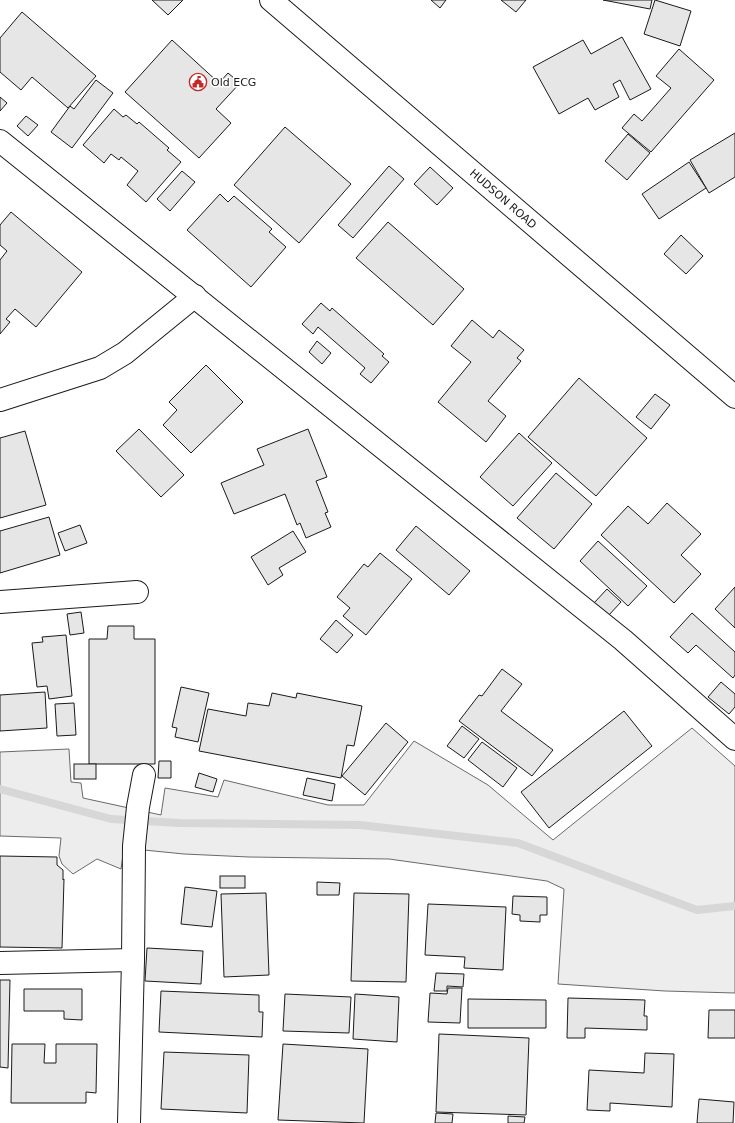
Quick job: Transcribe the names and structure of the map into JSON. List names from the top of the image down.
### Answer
{
  "streets": {
    "street": ["HUDSON ROAD"]
  },
  "places": {
    "public building": ["Old ECG"]
  }
}
